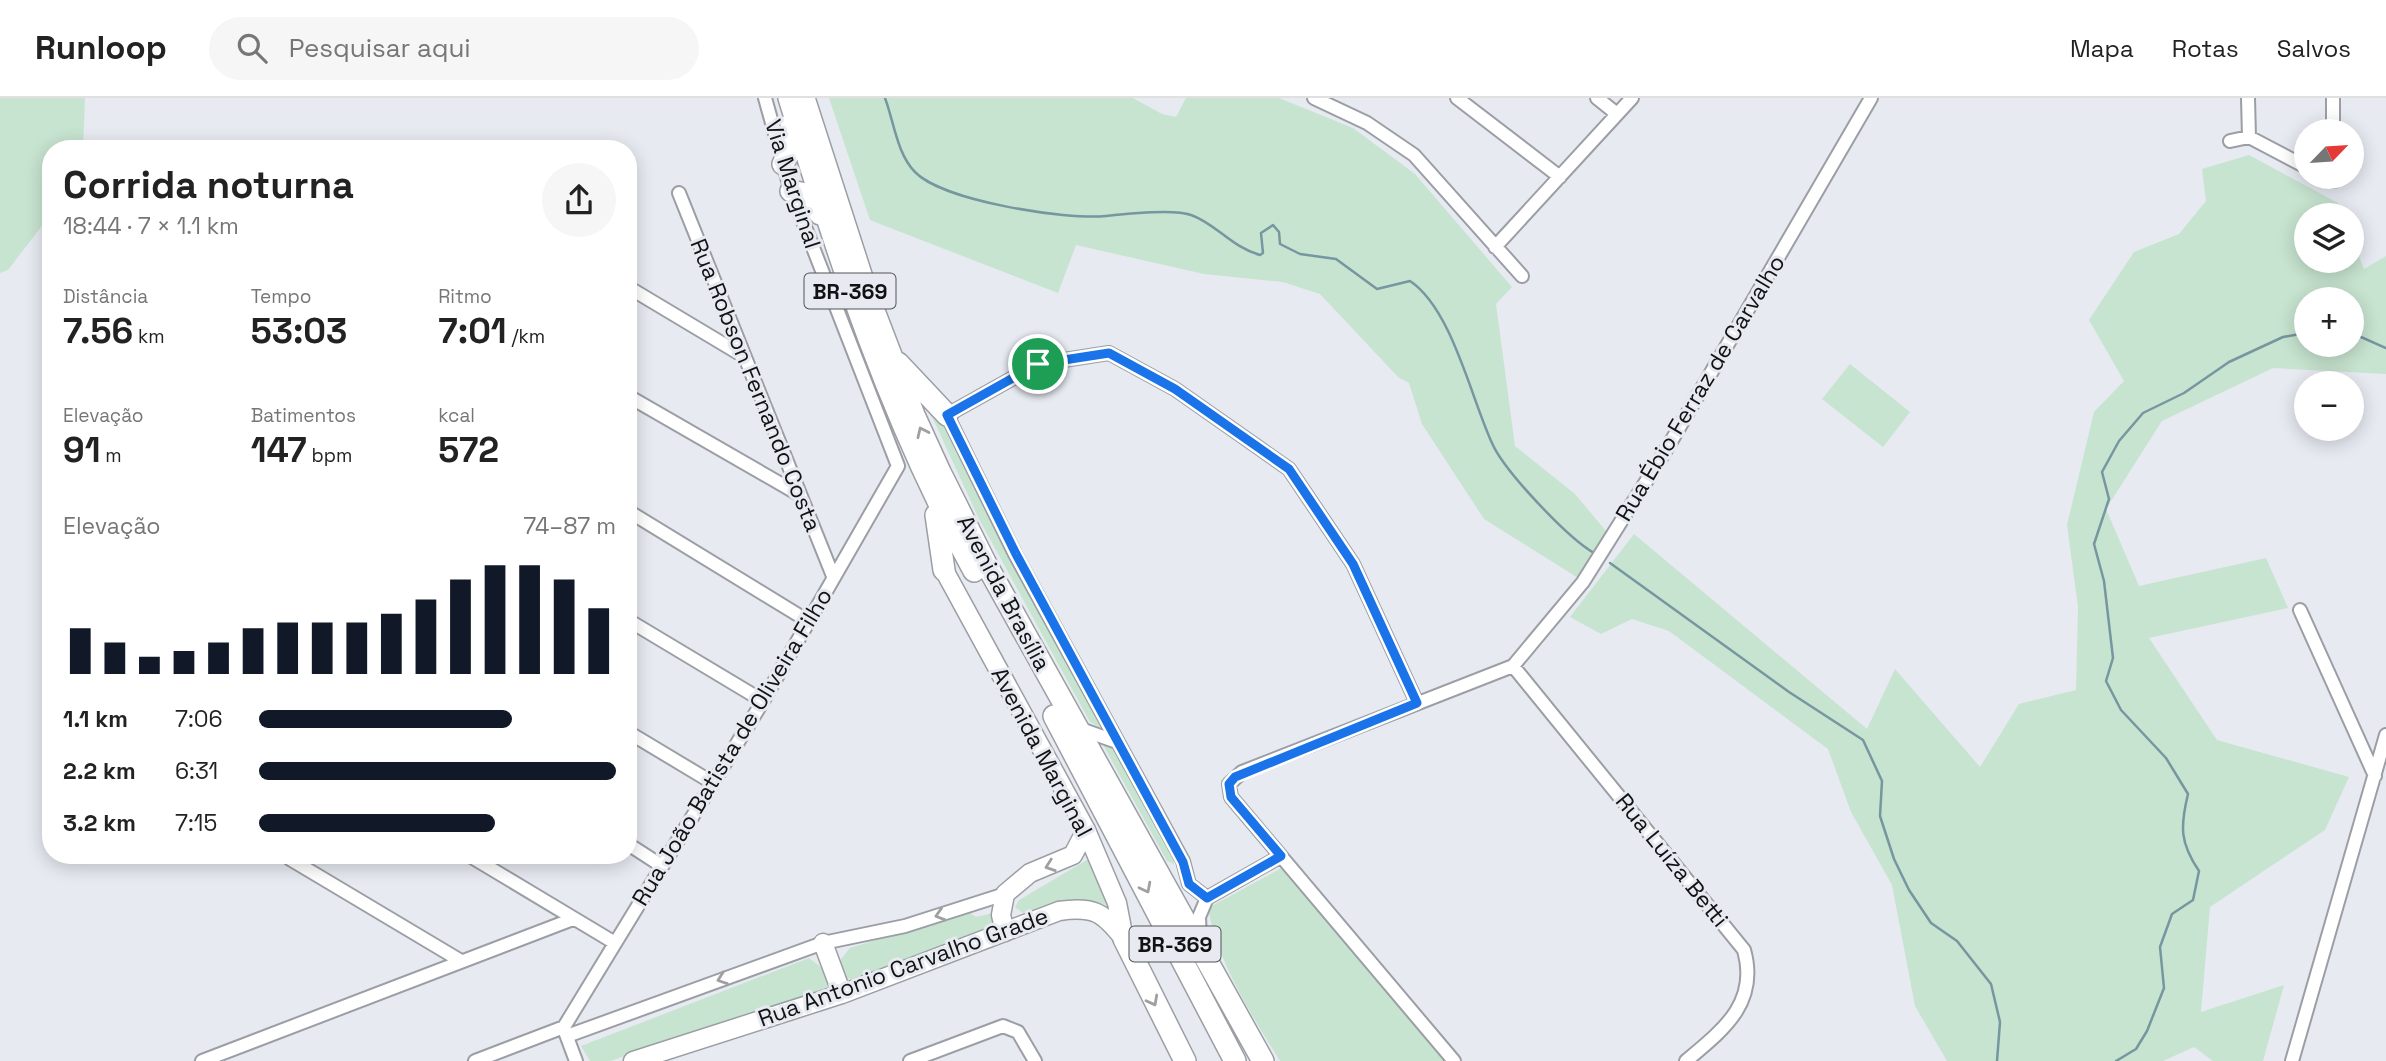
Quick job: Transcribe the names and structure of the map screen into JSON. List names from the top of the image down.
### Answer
{
  "streets": {
    "highway": ["BR-369", "Avenida Brasília"],
    "main road": ["Avenida Marginal", "Rua Antonio Carvalho Grade"],
    "street": [
      "Via Marginal",
      "Rua Robson Fernando Costa",
      "Rua Ébio Ferraz de Carvalho",
      "Rua João Batista de Oliveira Filho",
      "Rua Luíza Betti"
    ]
  },
  "crossings": [
    ["Via Marginal", "Rua João Batista de Oliveira Filho"],
    ["Rua Robson Fernando Costa", "Rua João Batista de Oliveira Filho"],
    ["Rua Ébio Ferraz de Carvalho", "Rua Luíza Betti"],
    ["Avenida Marginal", "Rua Antonio Carvalho Grade"]
  ],
  "north": "top right",
  "page": {
    "header": "Runloop",
    "search": "Pesquisar aqui",
    "nav": ["Mapa", "Rotas", "Salvos"],
    "map_buttons": ["+", "−"],
    "heading": ["Corrida noturna", "18:44 · 7 × 1.1 km"],
    "stats": [
      ["Distância", "7.56 km"],
      ["Tempo", "53:03"],
      ["Ritmo", "7:01 /km"],
      ["Elevação", "91 m"],
      ["Batimentos", "147 bpm"],
      ["kcal", "572"]
    ],
    "chart": ["Elevação", "74–87 m"],
    "list": [
      {
        "name": "1.1 km",
        "note": "7:06"
      },
      {
        "name": "2.2 km",
        "note": "6:31"
      },
      {
        "name": "3.2 km",
        "note": "7:15"
      }
    ]
  }
}
